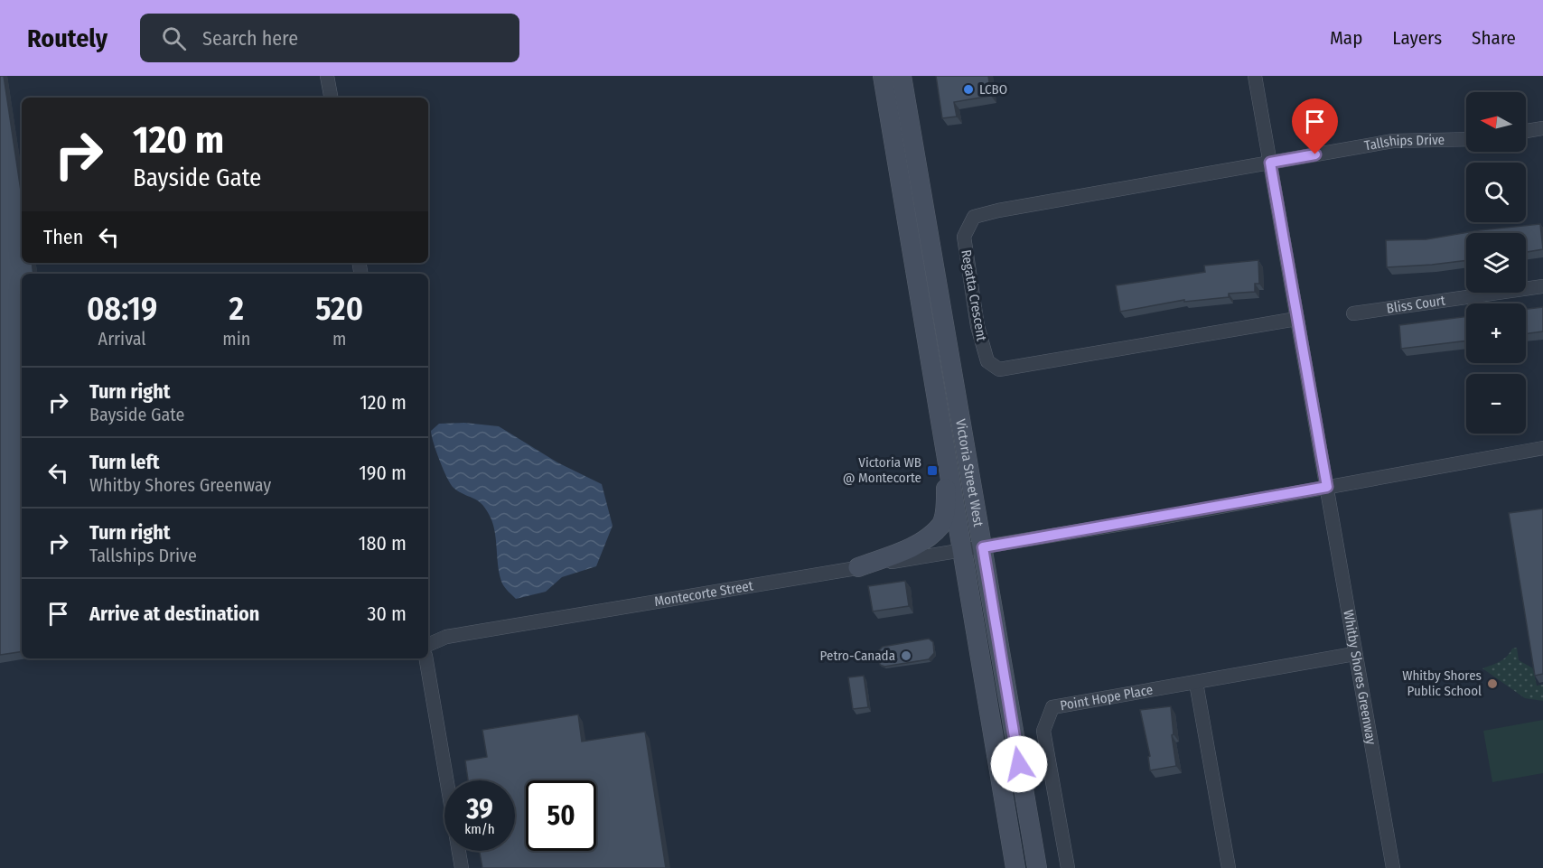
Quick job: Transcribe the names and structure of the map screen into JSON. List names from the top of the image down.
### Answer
{
  "streets": {
    "main road": ["Victoria Street West"],
    "street": [
      "Tallships Drive",
      "Regatta Crescent",
      "Bliss Court",
      "Montecorte Street",
      "Whitby Shores Greenway",
      "Point Hope Place"
    ]
  },
  "crossings": [
    ["Tallships Drive", "Regatta Crescent"],
    ["Tallships Drive", "Whitby Shores Greenway"],
    ["Regatta Crescent", "Whitby Shores Greenway"],
    ["Victoria Street West", "Montecorte Street"],
    ["Montecorte Street", "Whitby Shores Greenway"],
    ["Whitby Shores Greenway", "Point Hope Place"]
  ],
  "places": {
    "other": ["LCBO", "Petro-Canada", "Whitby Shores Public School"],
    "transit": ["Victoria WB @ Montecorte"]
  },
  "north": "left",
  "page": {
    "header": "Routely",
    "search": "Search here",
    "nav": ["Map", "Layers", "Share"],
    "map_buttons": ["+", "−"],
    "turn": ["120 m", "Bayside Gate"],
    "then": "Then",
    "eta": [
      "08:19",
      "Arrival",
      "2",
      "min",
      "520",
      "m"
    ],
    "list": [
      {
        "name": "Turn right",
        "note": "Bayside Gate",
        "value": "120 m"
      },
      {
        "name": "Turn left",
        "note": "Whitby Shores Greenway",
        "value": "190 m"
      },
      {
        "name": "Turn right",
        "note": "Tallships Drive",
        "value": "180 m"
      },
      {
        "name": "Arrive at destination",
        "value": "30 m"
      }
    ],
    "speed": "39 km/h",
    "limit": "50"
  }
}
